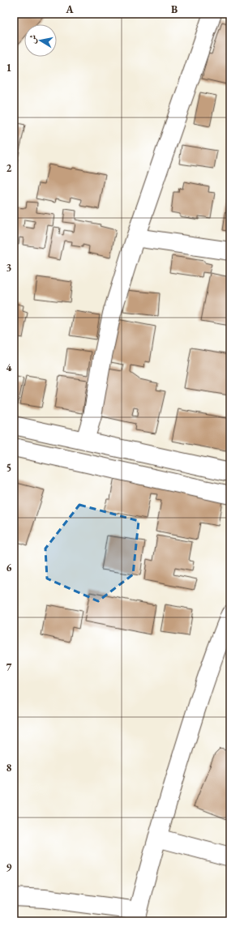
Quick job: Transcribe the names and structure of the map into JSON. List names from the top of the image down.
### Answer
{
  "north": "left",
  "grid": {
    "columns": ["A", "B"],
    "rows": [
      "1",
      "2",
      "3",
      "4",
      "5",
      "6",
      "7",
      "8",
      "9"
    ]
  }
}
